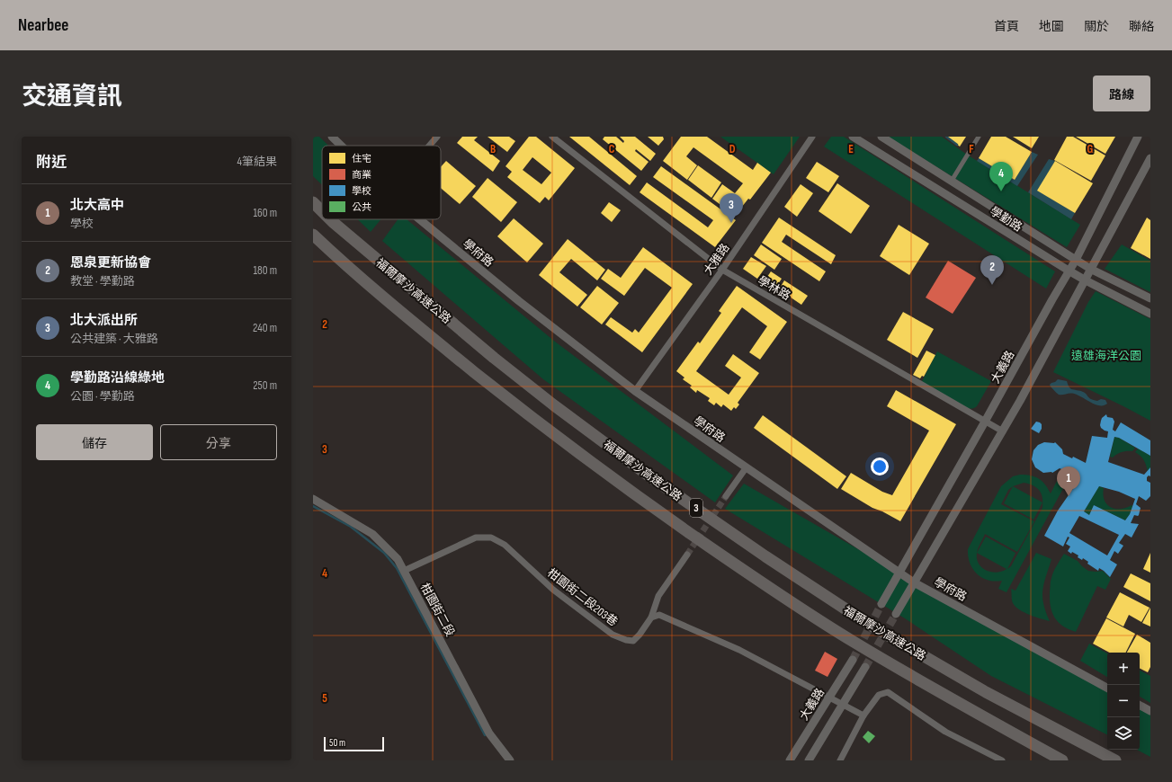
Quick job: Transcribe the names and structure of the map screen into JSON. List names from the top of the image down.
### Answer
{
  "streets": {
    "highway": ["福爾摩沙高速公路", "3"],
    "street": [
      "學勤路",
      "學府路",
      "大雅路",
      "學林路",
      "大義路",
      "柑園街二段203巷",
      "柑園街二段"
    ]
  },
  "crossings": [
    ["學勤路", "大義路"],
    ["學府路", "大雅路"],
    ["學府路", "大義路"],
    ["大雅路", "學林路"],
    ["學林路", "大義路"],
    ["柑園街二段203巷", "柑園街二段"]
  ],
  "parks": ["遠雄海洋公園"],
  "legend": [
    "住宅",
    "商業",
    "學校",
    "公共"
  ],
  "scale_bar": "50 m",
  "page": {
    "header": "Nearbee",
    "nav": [
      "首頁",
      "地圖",
      "關於",
      "聯絡"
    ],
    "title": "交通資訊",
    "buttons": [
      "路線",
      ["儲存", "分享"]
    ],
    "heading": ["附近", "4筆結果"],
    "pins": [
      "4",
      "3",
      "2",
      "1"
    ],
    "list": [
      {
        "mark": "1",
        "name": "北大高中",
        "note": "學校",
        "value": "160 m"
      },
      {
        "mark": "2",
        "name": "恩泉更新協會",
        "note": "教堂 · 學勤路",
        "value": "180 m"
      },
      {
        "mark": "3",
        "name": "北大派出所",
        "note": "公共建築 · 大雅路",
        "value": "240 m"
      },
      {
        "mark": "4",
        "name": "學勤路沿線綠地",
        "note": "公園 · 學勤路",
        "value": "250 m"
      }
    ],
    "map_buttons": ["+", "−"],
    "scale": "50 m"
  },
  "grid": {
    "columns": [
      "B",
      "C",
      "D",
      "E",
      "F",
      "G"
    ],
    "rows": [
      "2",
      "3",
      "4",
      "5"
    ]
  }
}
